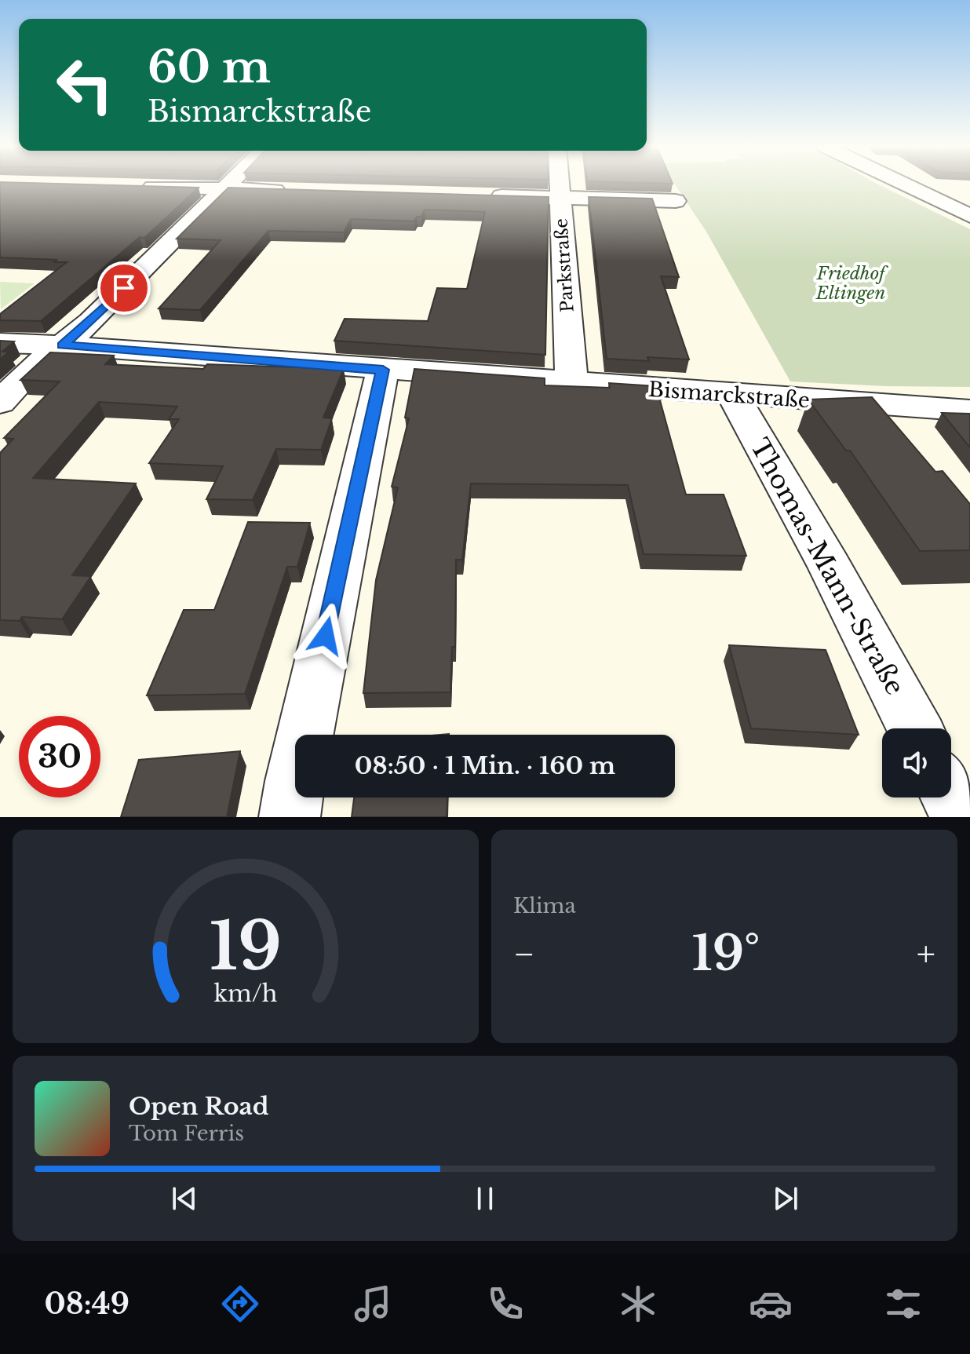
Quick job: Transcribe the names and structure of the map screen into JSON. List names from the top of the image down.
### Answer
{
  "streets": {
    "street": ["Parkstraße", "Bismarckstraße", "Thomas-Mann-Straße"]
  },
  "crossings": [
    ["Parkstraße", "Bismarckstraße"],
    ["Bismarckstraße", "Thomas-Mann-Straße"]
  ],
  "parks": ["Friedhof Eltingen"],
  "page": {
    "turn": ["60 m", "Bismarckstraße"],
    "limit": "30",
    "trip": "08:50 · 1 Min. · 160 m",
    "tile": "Klima",
    "heat": ["−", "19°", "+"],
    "song": ["Open Road", "Tom Ferris"],
    "tabs": "08:49",
    "gauge": ["19", "km/h"]
  }
}
